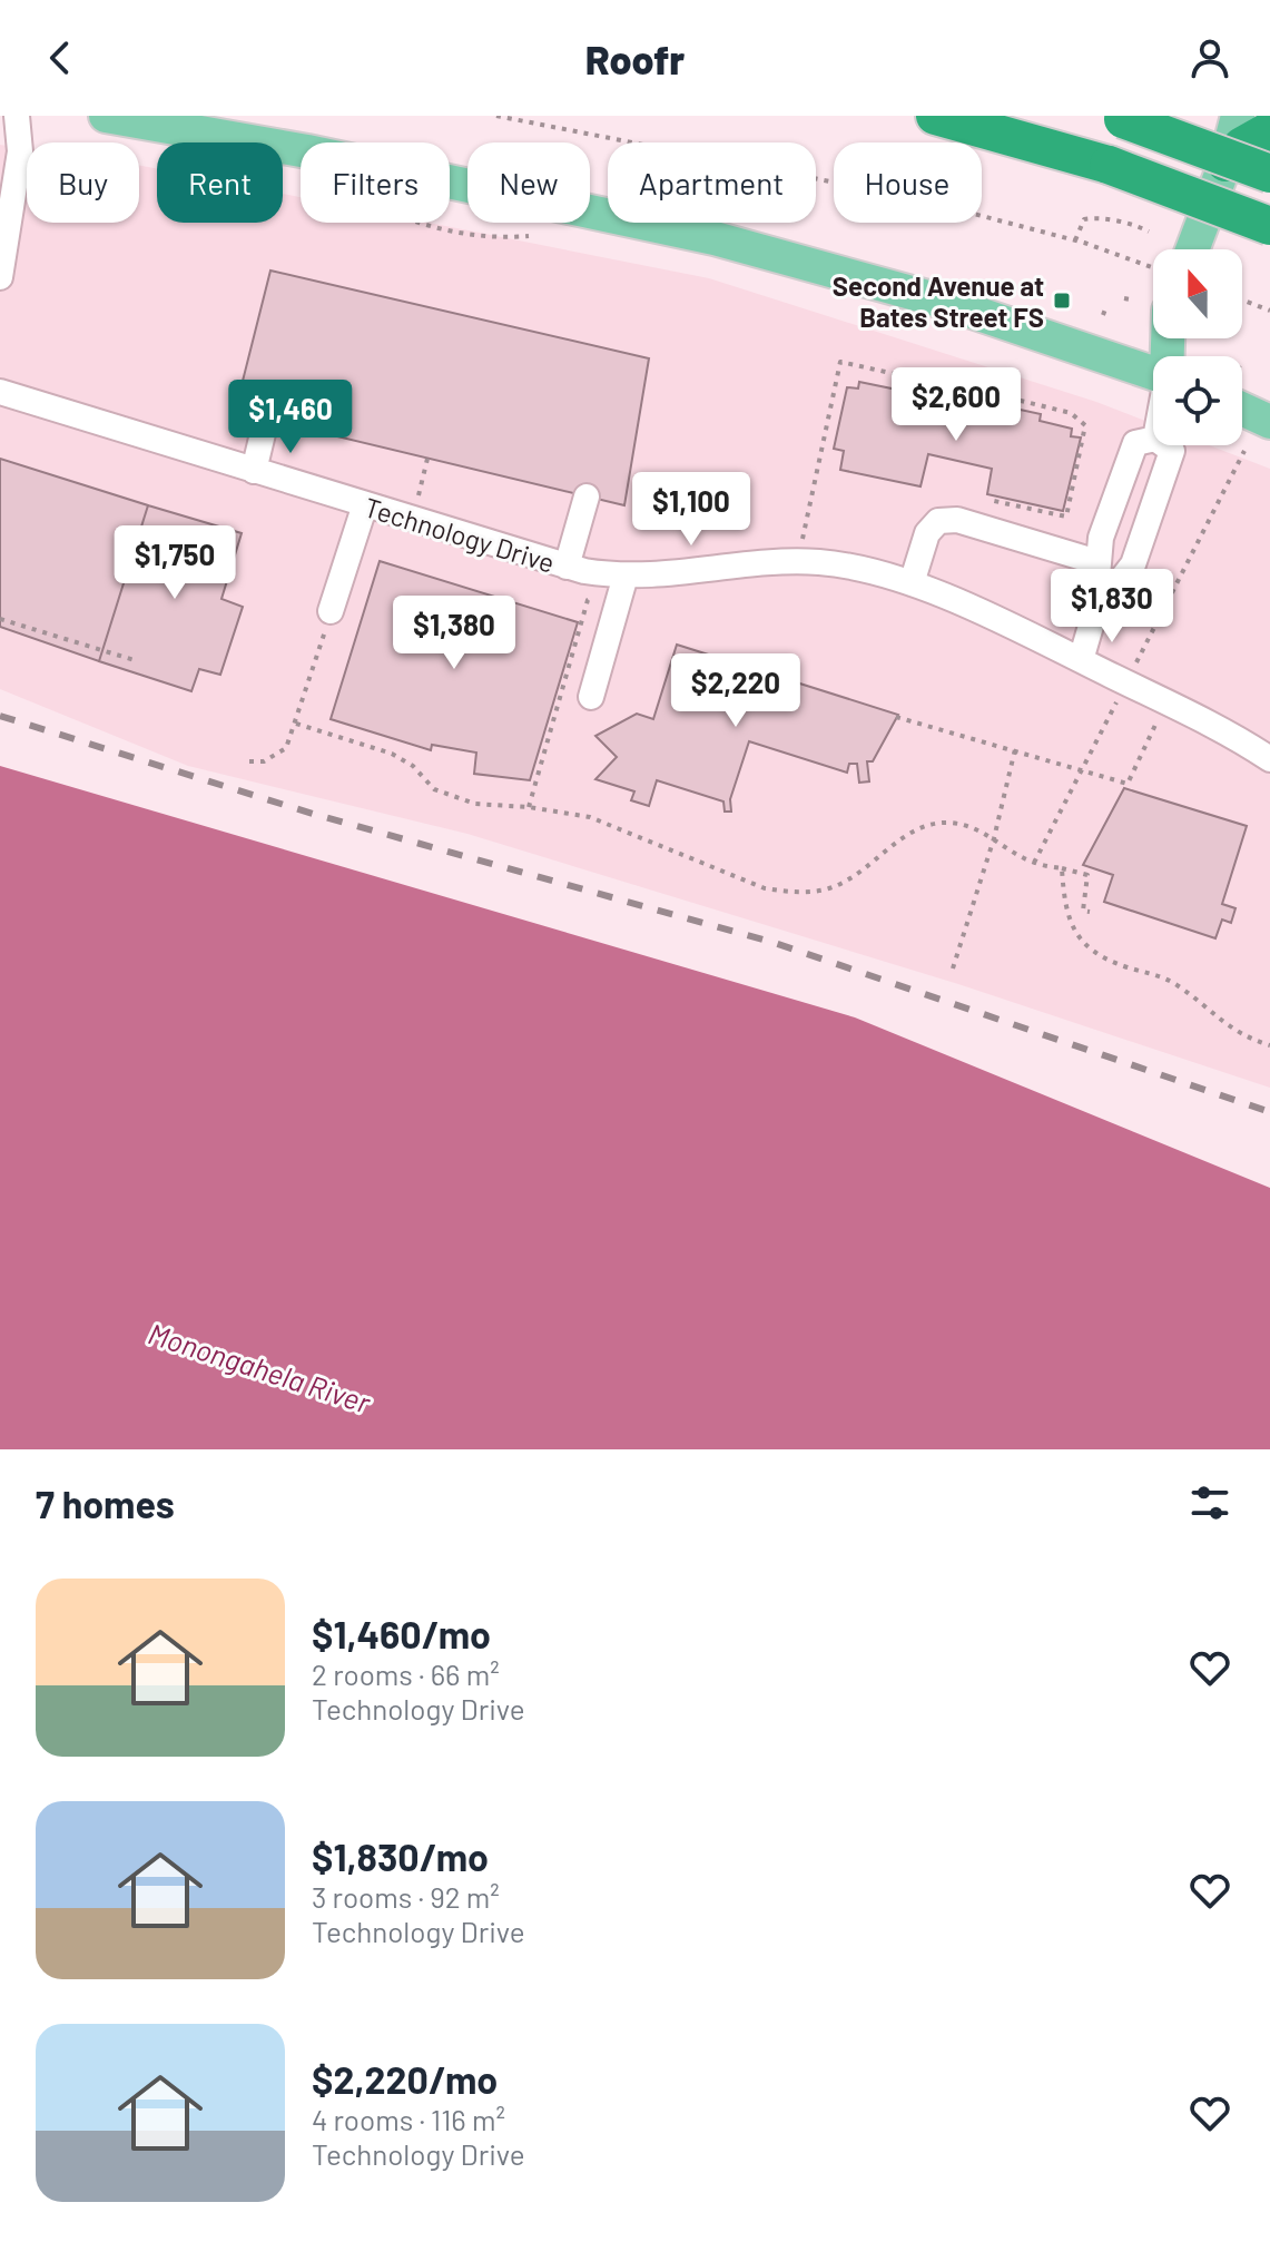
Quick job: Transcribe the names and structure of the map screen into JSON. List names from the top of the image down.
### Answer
{
  "streets": {
    "street": ["Technology Drive"]
  },
  "water": ["Monongahela River"],
  "places": {
    "transit": ["Second Avenue at Bates Street FS"]
  },
  "north": "top",
  "page": {
    "header": "Roofr",
    "chip": [
      "Buy",
      "Rent",
      "Filters",
      "New",
      "Apartment",
      "House"
    ],
    "price": [
      "$2,600",
      "$1,460",
      "$1,100",
      "$1,750",
      "$1,830",
      "$1,380",
      "$2,220"
    ],
    "heading": "7 homes",
    "list": [
      {
        "name": "$1,460/mo",
        "note": "2 rooms · 66 m² · Technology Drive"
      },
      {
        "name": "$1,830/mo",
        "note": "3 rooms · 92 m² · Technology Drive"
      },
      {
        "name": "$2,220/mo",
        "note": "4 rooms · 116 m² · Technology Drive"
      }
    ]
  }
}
